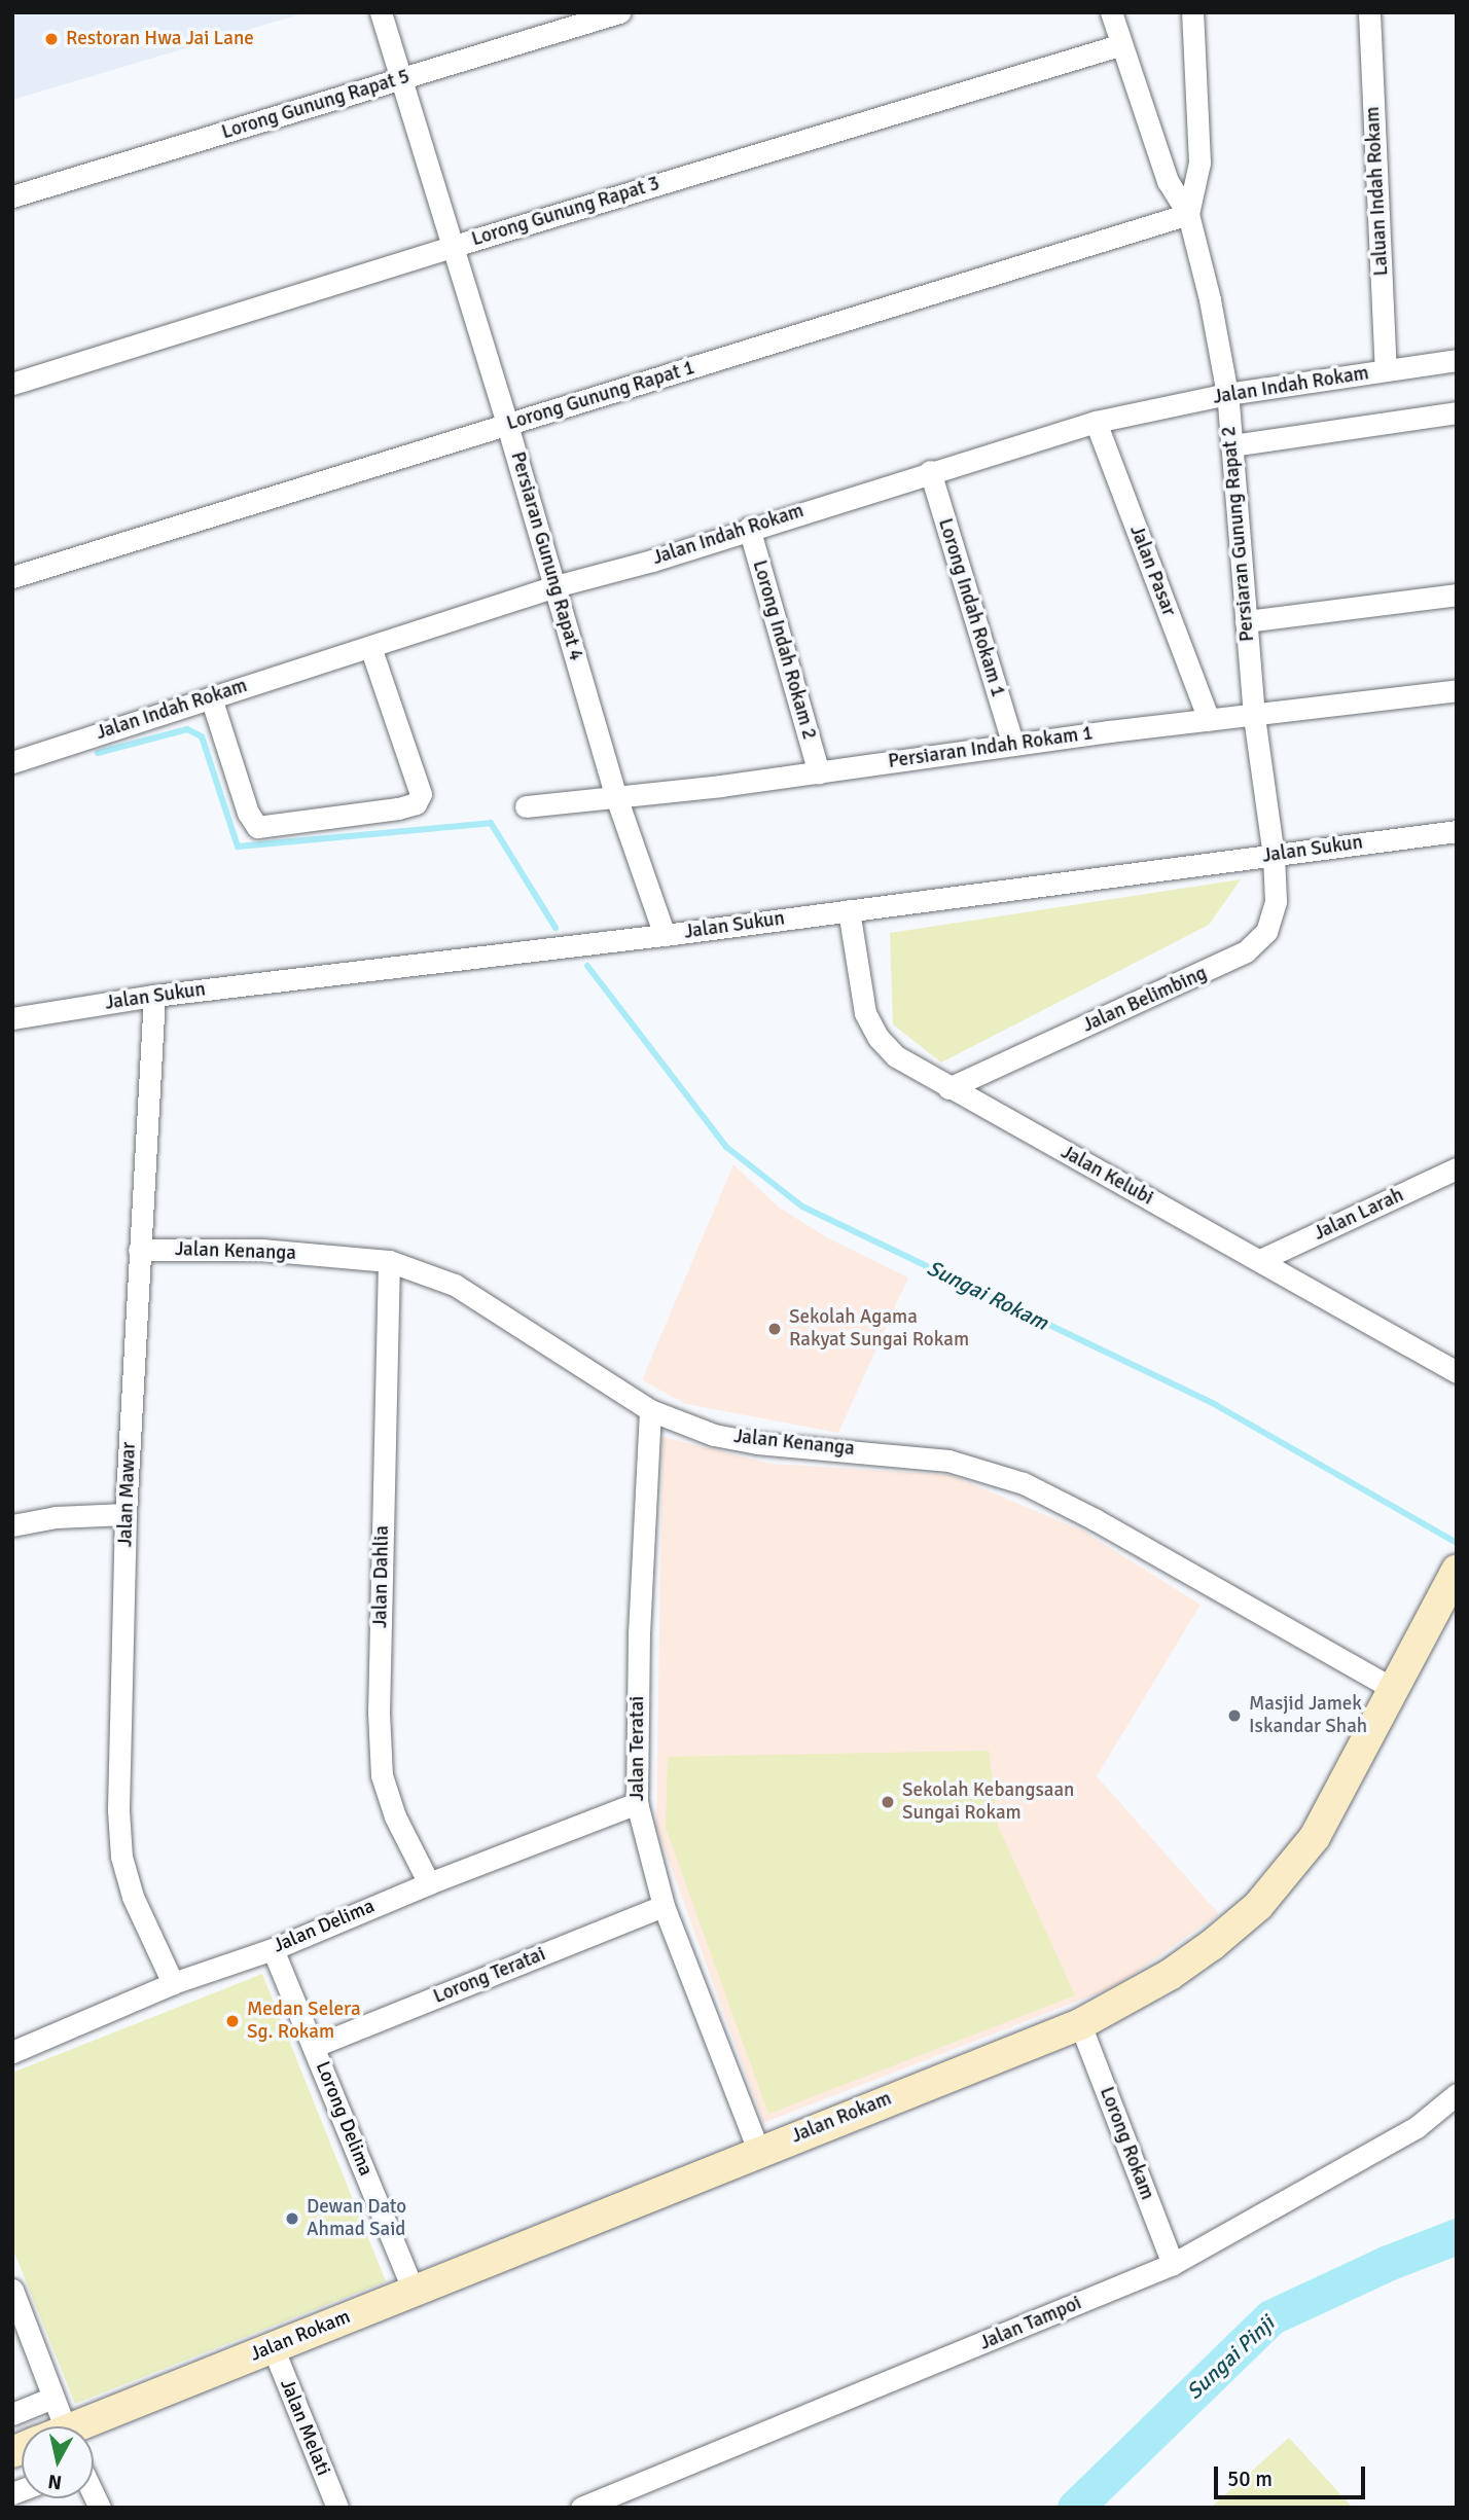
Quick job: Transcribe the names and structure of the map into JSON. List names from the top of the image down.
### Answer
{
  "streets": {
    "main road": ["Jalan Rokam"],
    "street": [
      "Lorong Gunung Rapat 5",
      "Laluan Indah Rokam",
      "Lorong Gunung Rapat 3",
      "Jalan Indah Rokam",
      "Lorong Gunung Rapat 1",
      "Persiaran Gunung Rapat 2",
      "Persiaran Gunung Rapat 4",
      "Jalan Pasar",
      "Lorong Indah Rokam 1",
      "Lorong Indah Rokam 2",
      "Persiaran Indah Rokam 1",
      "Jalan Sukun",
      "Jalan Belimbing",
      "Jalan Kelubi",
      "Jalan Larah",
      "Jalan Kenanga",
      "Jalan Mawar",
      "Jalan Dahlia",
      "Jalan Teratai",
      "Jalan Delima",
      "Lorong Teratai",
      "Lorong Delima",
      "Lorong Rokam",
      "Jalan Tampoi",
      "Jalan Melati"
    ]
  },
  "crossings": [
    ["Lorong Gunung Rapat 5", "Persiaran Gunung Rapat 4"],
    ["Laluan Indah Rokam", "Jalan Indah Rokam"],
    ["Lorong Gunung Rapat 3", "Persiaran Gunung Rapat 2"],
    ["Lorong Gunung Rapat 3", "Persiaran Gunung Rapat 4"],
    ["Jalan Indah Rokam", "Persiaran Gunung Rapat 2"],
    ["Jalan Indah Rokam", "Persiaran Gunung Rapat 4"],
    ["Jalan Indah Rokam", "Jalan Pasar"],
    ["Jalan Indah Rokam", "Lorong Indah Rokam 1"],
    ["Jalan Indah Rokam", "Lorong Indah Rokam 2"],
    ["Lorong Gunung Rapat 1", "Persiaran Gunung Rapat 2"],
    ["Lorong Gunung Rapat 1", "Persiaran Gunung Rapat 4"],
    ["Persiaran Gunung Rapat 2", "Persiaran Indah Rokam 1"],
    ["Persiaran Gunung Rapat 2", "Jalan Sukun"],
    ["Persiaran Gunung Rapat 2", "Jalan Belimbing"],
    ["Persiaran Gunung Rapat 4", "Persiaran Indah Rokam 1"],
    ["Persiaran Gunung Rapat 4", "Jalan Sukun"],
    ["Jalan Pasar", "Persiaran Indah Rokam 1"],
    ["Lorong Indah Rokam 1", "Persiaran Indah Rokam 1"],
    ["Lorong Indah Rokam 2", "Persiaran Indah Rokam 1"],
    ["Jalan Sukun", "Jalan Belimbing"],
    ["Jalan Sukun", "Jalan Kelubi"],
    ["Jalan Sukun", "Jalan Mawar"],
    ["Jalan Belimbing", "Jalan Kelubi"],
    ["Jalan Kelubi", "Jalan Larah"],
    ["Jalan Kenanga", "Jalan Mawar"],
    ["Jalan Kenanga", "Jalan Dahlia"],
    ["Jalan Kenanga", "Jalan Teratai"],
    ["Jalan Kenanga", "Jalan Rokam"],
    ["Jalan Mawar", "Jalan Delima"],
    ["Jalan Dahlia", "Jalan Delima"],
    ["Jalan Teratai", "Jalan Delima"],
    ["Jalan Teratai", "Lorong Teratai"],
    ["Jalan Teratai", "Jalan Rokam"],
    ["Jalan Delima", "Lorong Delima"],
    ["Lorong Teratai", "Lorong Delima"],
    ["Jalan Rokam", "Lorong Delima"],
    ["Jalan Rokam", "Lorong Rokam"],
    ["Jalan Rokam", "Jalan Melati"],
    ["Lorong Rokam", "Jalan Tampoi"]
  ],
  "water": ["Sungai Rokam", "Sungai Pinji"],
  "places": [
    "Restoran Hwa Jai Lane",
    "Sekolah Agama Rakyat Sungai Rokam",
    "Masjid Jamek Iskandar Shah",
    "Sekolah Kebangsaan Sungai Rokam",
    "Medan Selera Sg. Rokam",
    "Dewan Dato Ahmad Said"
  ],
  "scale_bar": "50 m",
  "north": "bottom"
}
